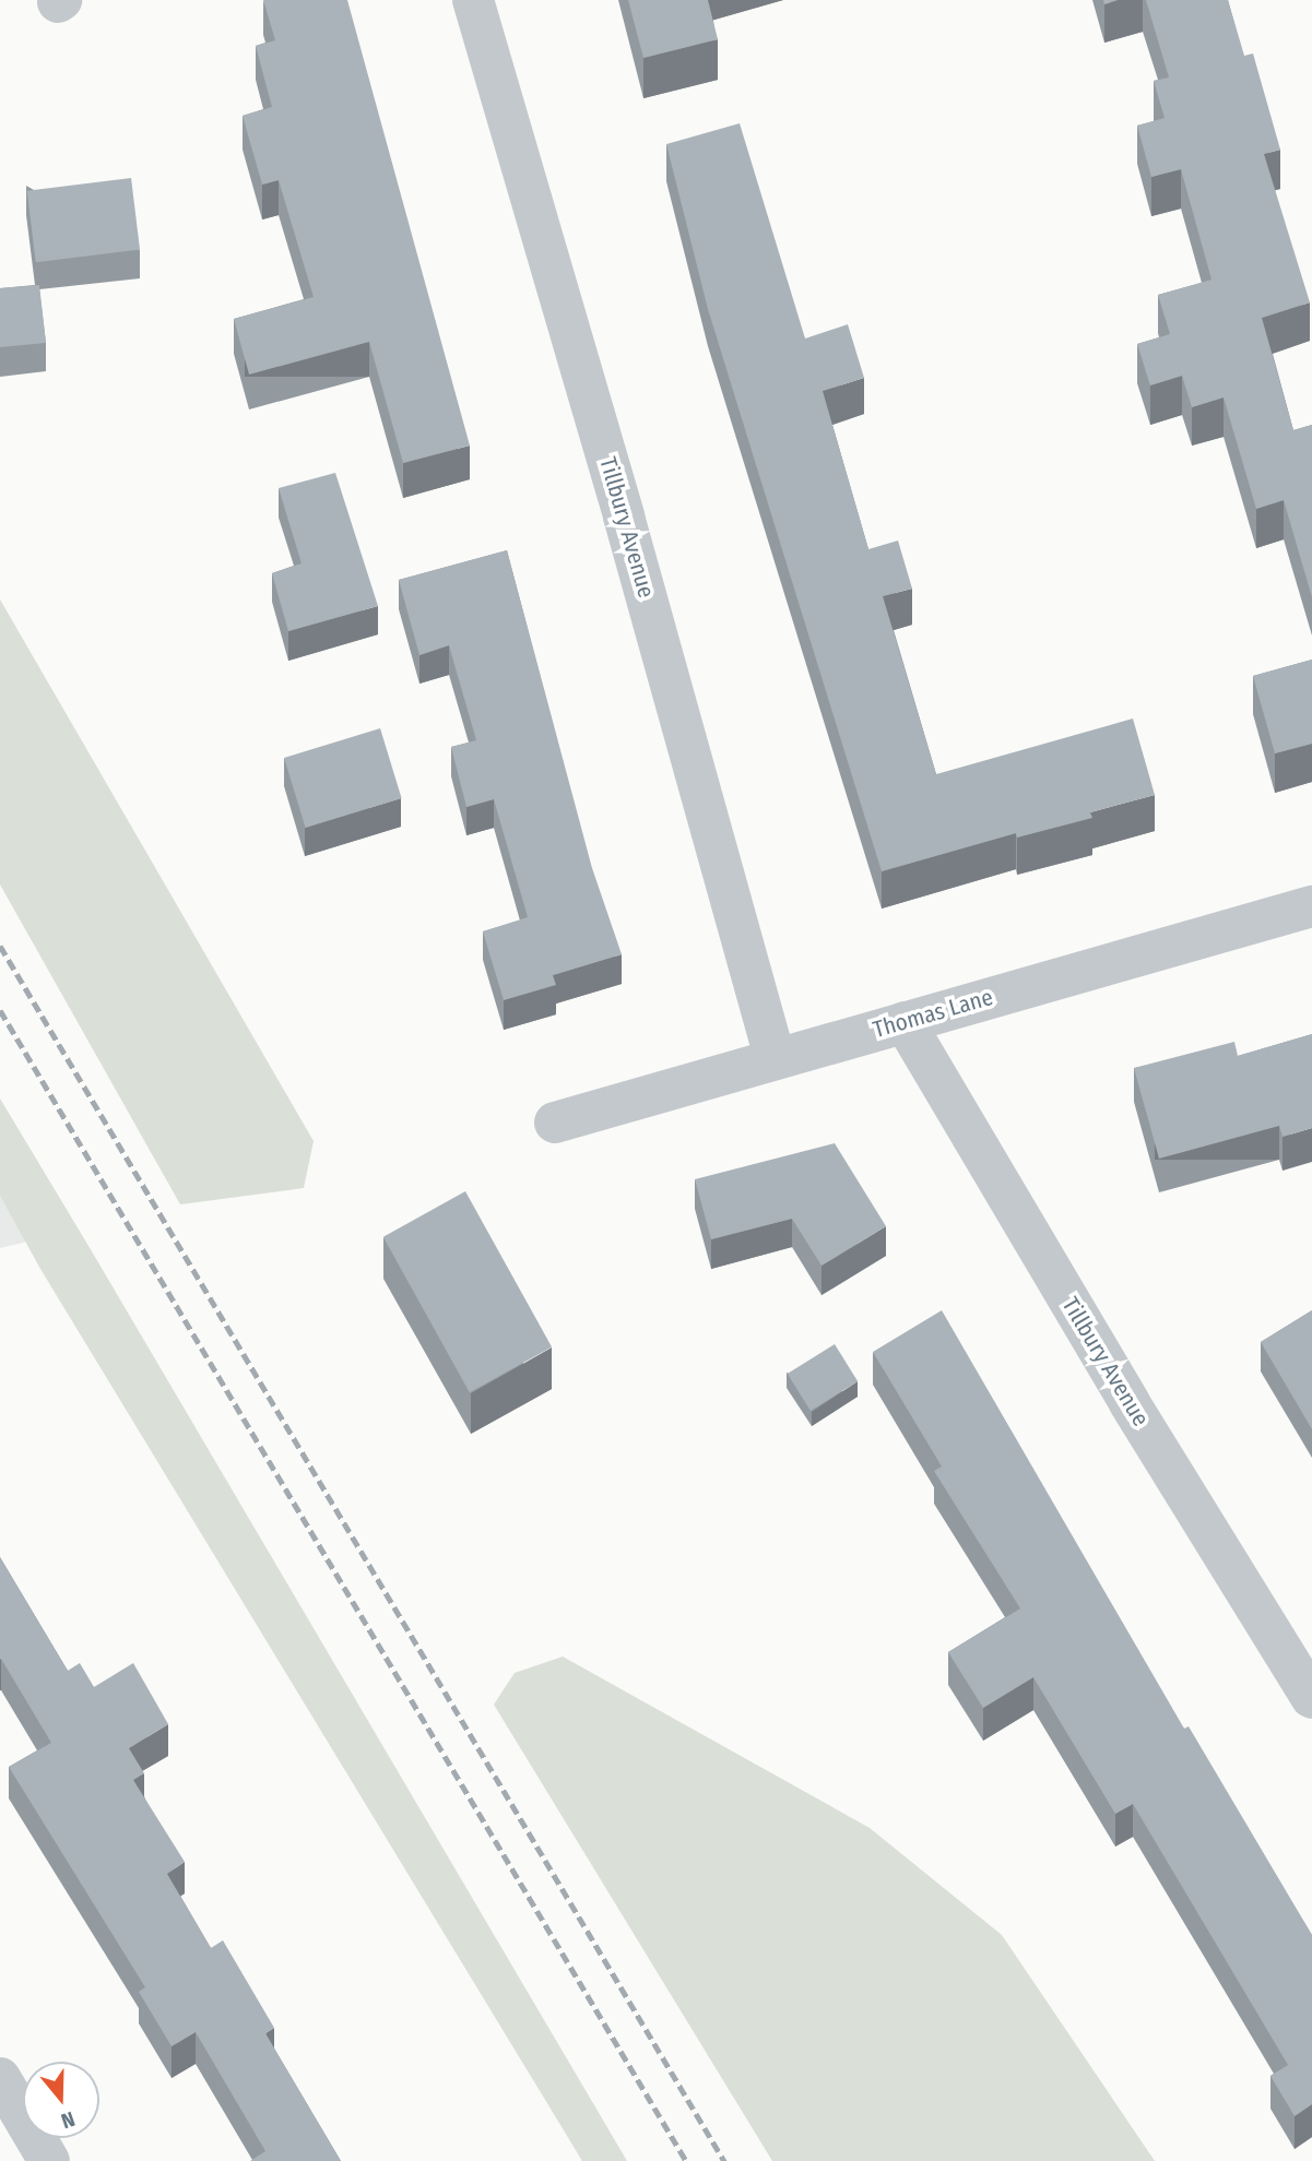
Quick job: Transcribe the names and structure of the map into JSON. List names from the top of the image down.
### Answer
{
  "streets": {
    "street": ["Tillbury Avenue", "Thomas Lane"]
  },
  "crossings": [
    ["Tillbury Avenue", "Thomas Lane"]
  ],
  "north": "bottom"
}
